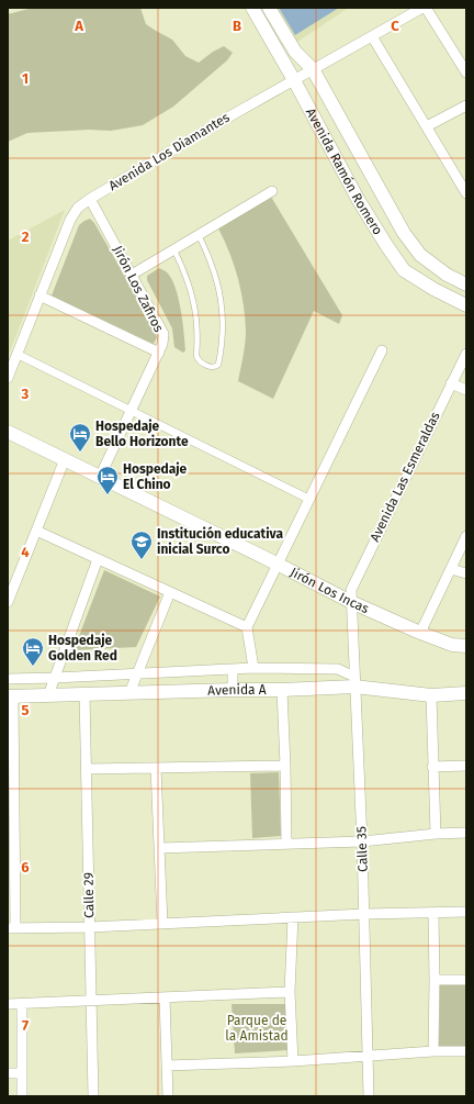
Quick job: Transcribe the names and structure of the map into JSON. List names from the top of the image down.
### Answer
{
  "streets": {
    "street": [
      "Avenida Los Diamantes",
      "Avenida Ramón Romero",
      "Jirón Los Zafiros",
      "Avenida Las Esmeraldas",
      "Jirón Los Incas",
      "Avenida A",
      "Calle 35",
      "Calle 29"
    ]
  },
  "crossings": [
    ["Avenida Los Diamantes", "Avenida Ramón Romero"],
    ["Avenida Los Diamantes", "Jirón Los Zafiros"],
    ["Jirón Los Zafiros", "Jirón Los Incas"],
    ["Avenida Las Esmeraldas", "Jirón Los Incas"],
    ["Avenida Las Esmeraldas", "Calle 35"],
    ["Jirón Los Incas", "Calle 35"],
    ["Avenida A", "Calle 35"],
    ["Avenida A", "Calle 29"]
  ],
  "parks": ["Parque de la Amistad"],
  "places": {
    "hotel": ["Hospedaje Bello Horizonte", "Hospedaje El Chino", "Hospedaje Golden Red"],
    "school or university": ["Institución educativa inicial Surco"]
  },
  "grid": {
    "columns": ["A", "B", "C"],
    "rows": [
      "1",
      "2",
      "3",
      "4",
      "5",
      "6",
      "7"
    ]
  }
}
